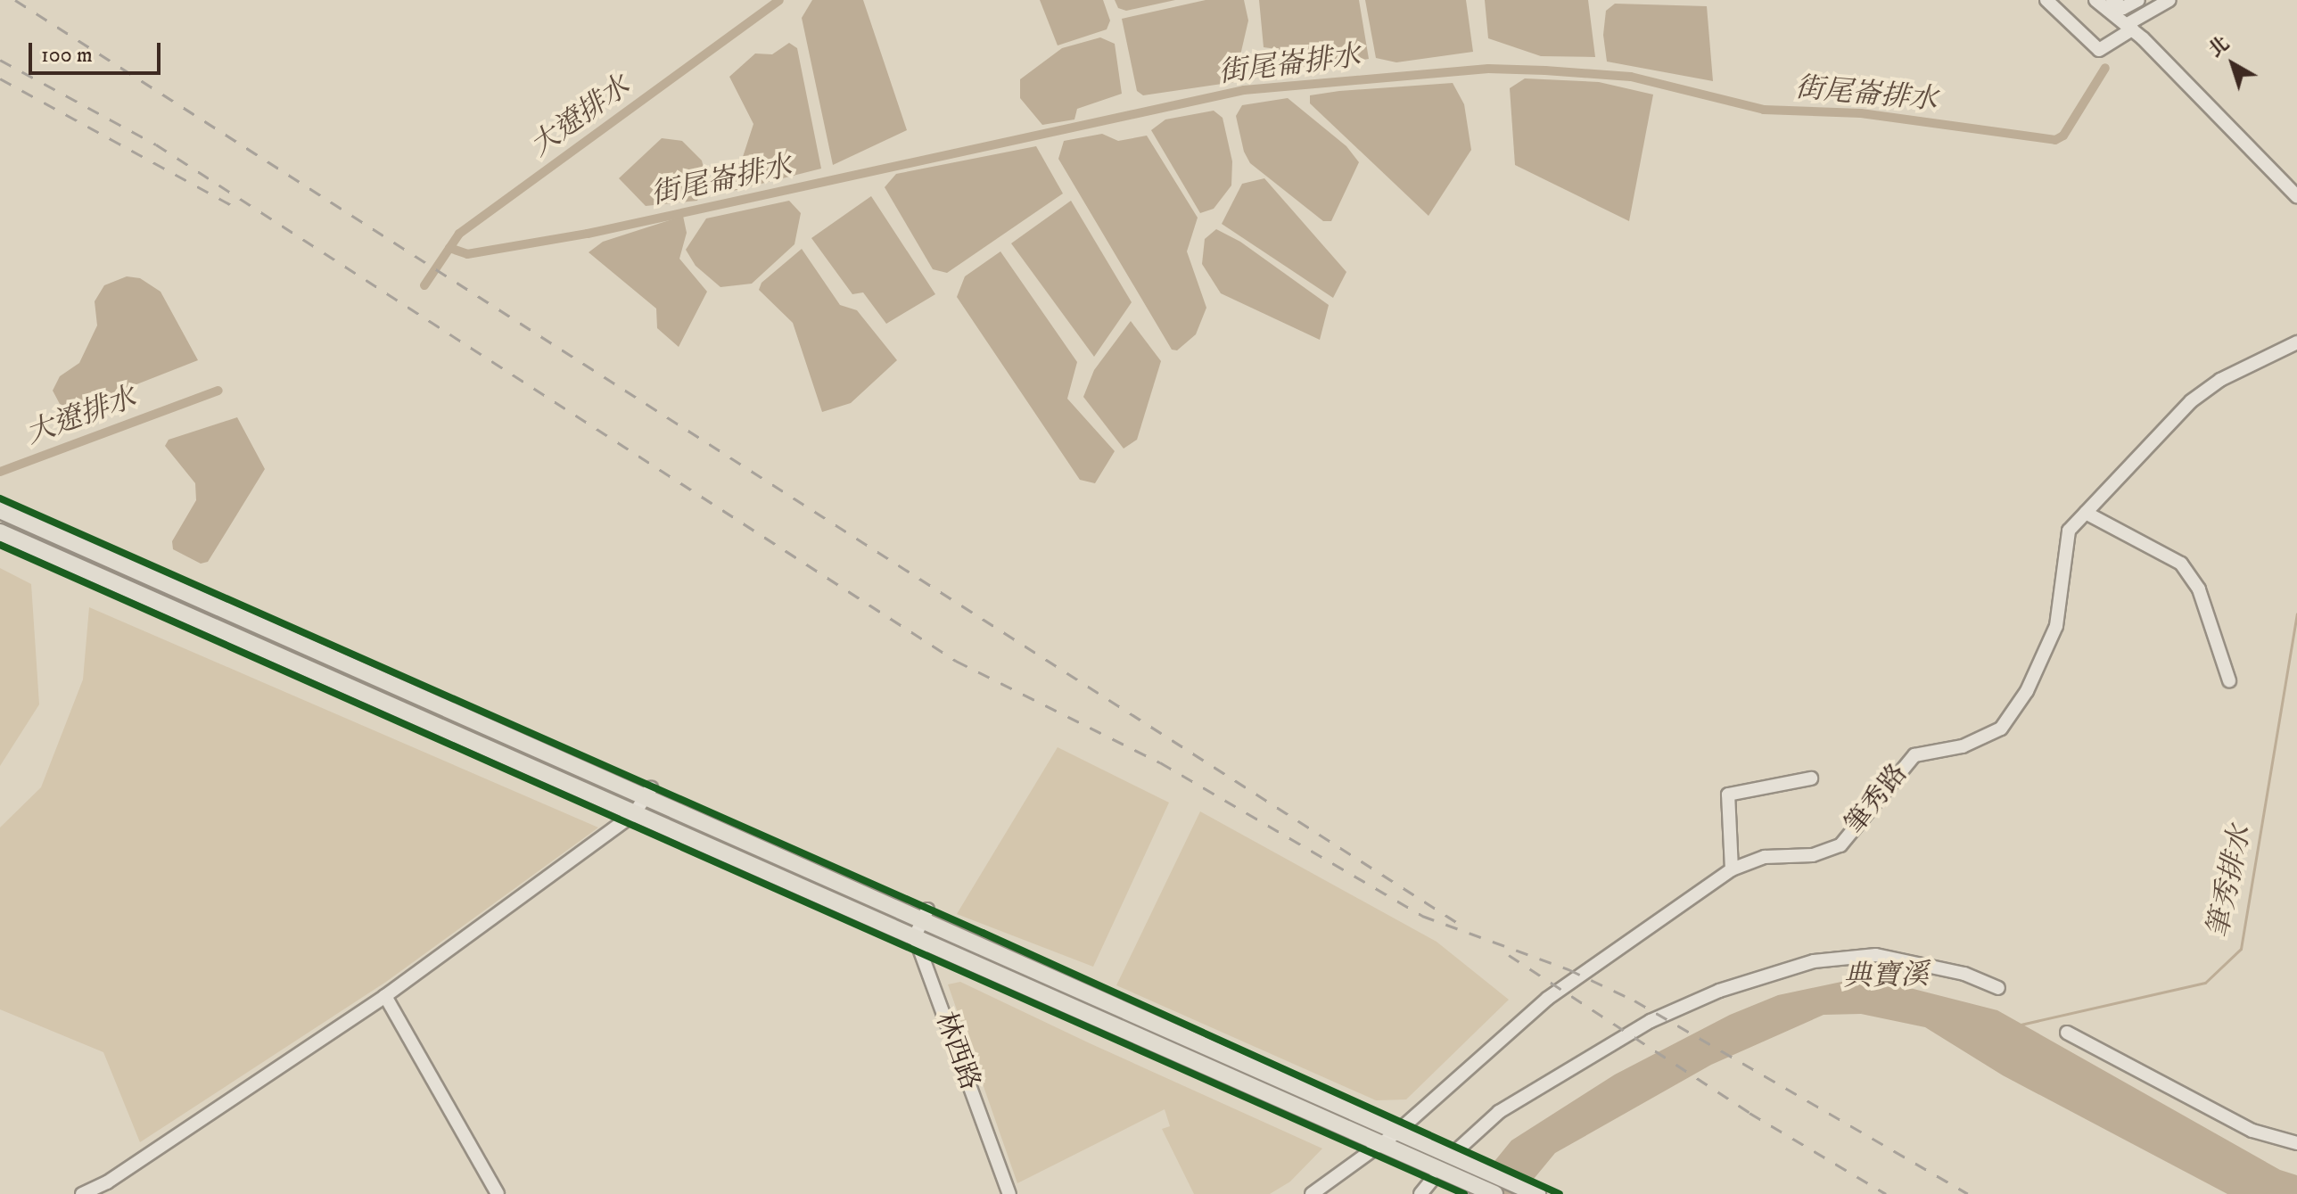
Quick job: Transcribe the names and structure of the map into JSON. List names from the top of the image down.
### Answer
{
  "streets": {
    "street": ["筆秀路", "林西路"]
  },
  "water": [
    "街尾崙排水",
    "大遼排水",
    "筆秀排水",
    "典寶溪"
  ],
  "scale_bar": "100 m",
  "north": "top left"
}
